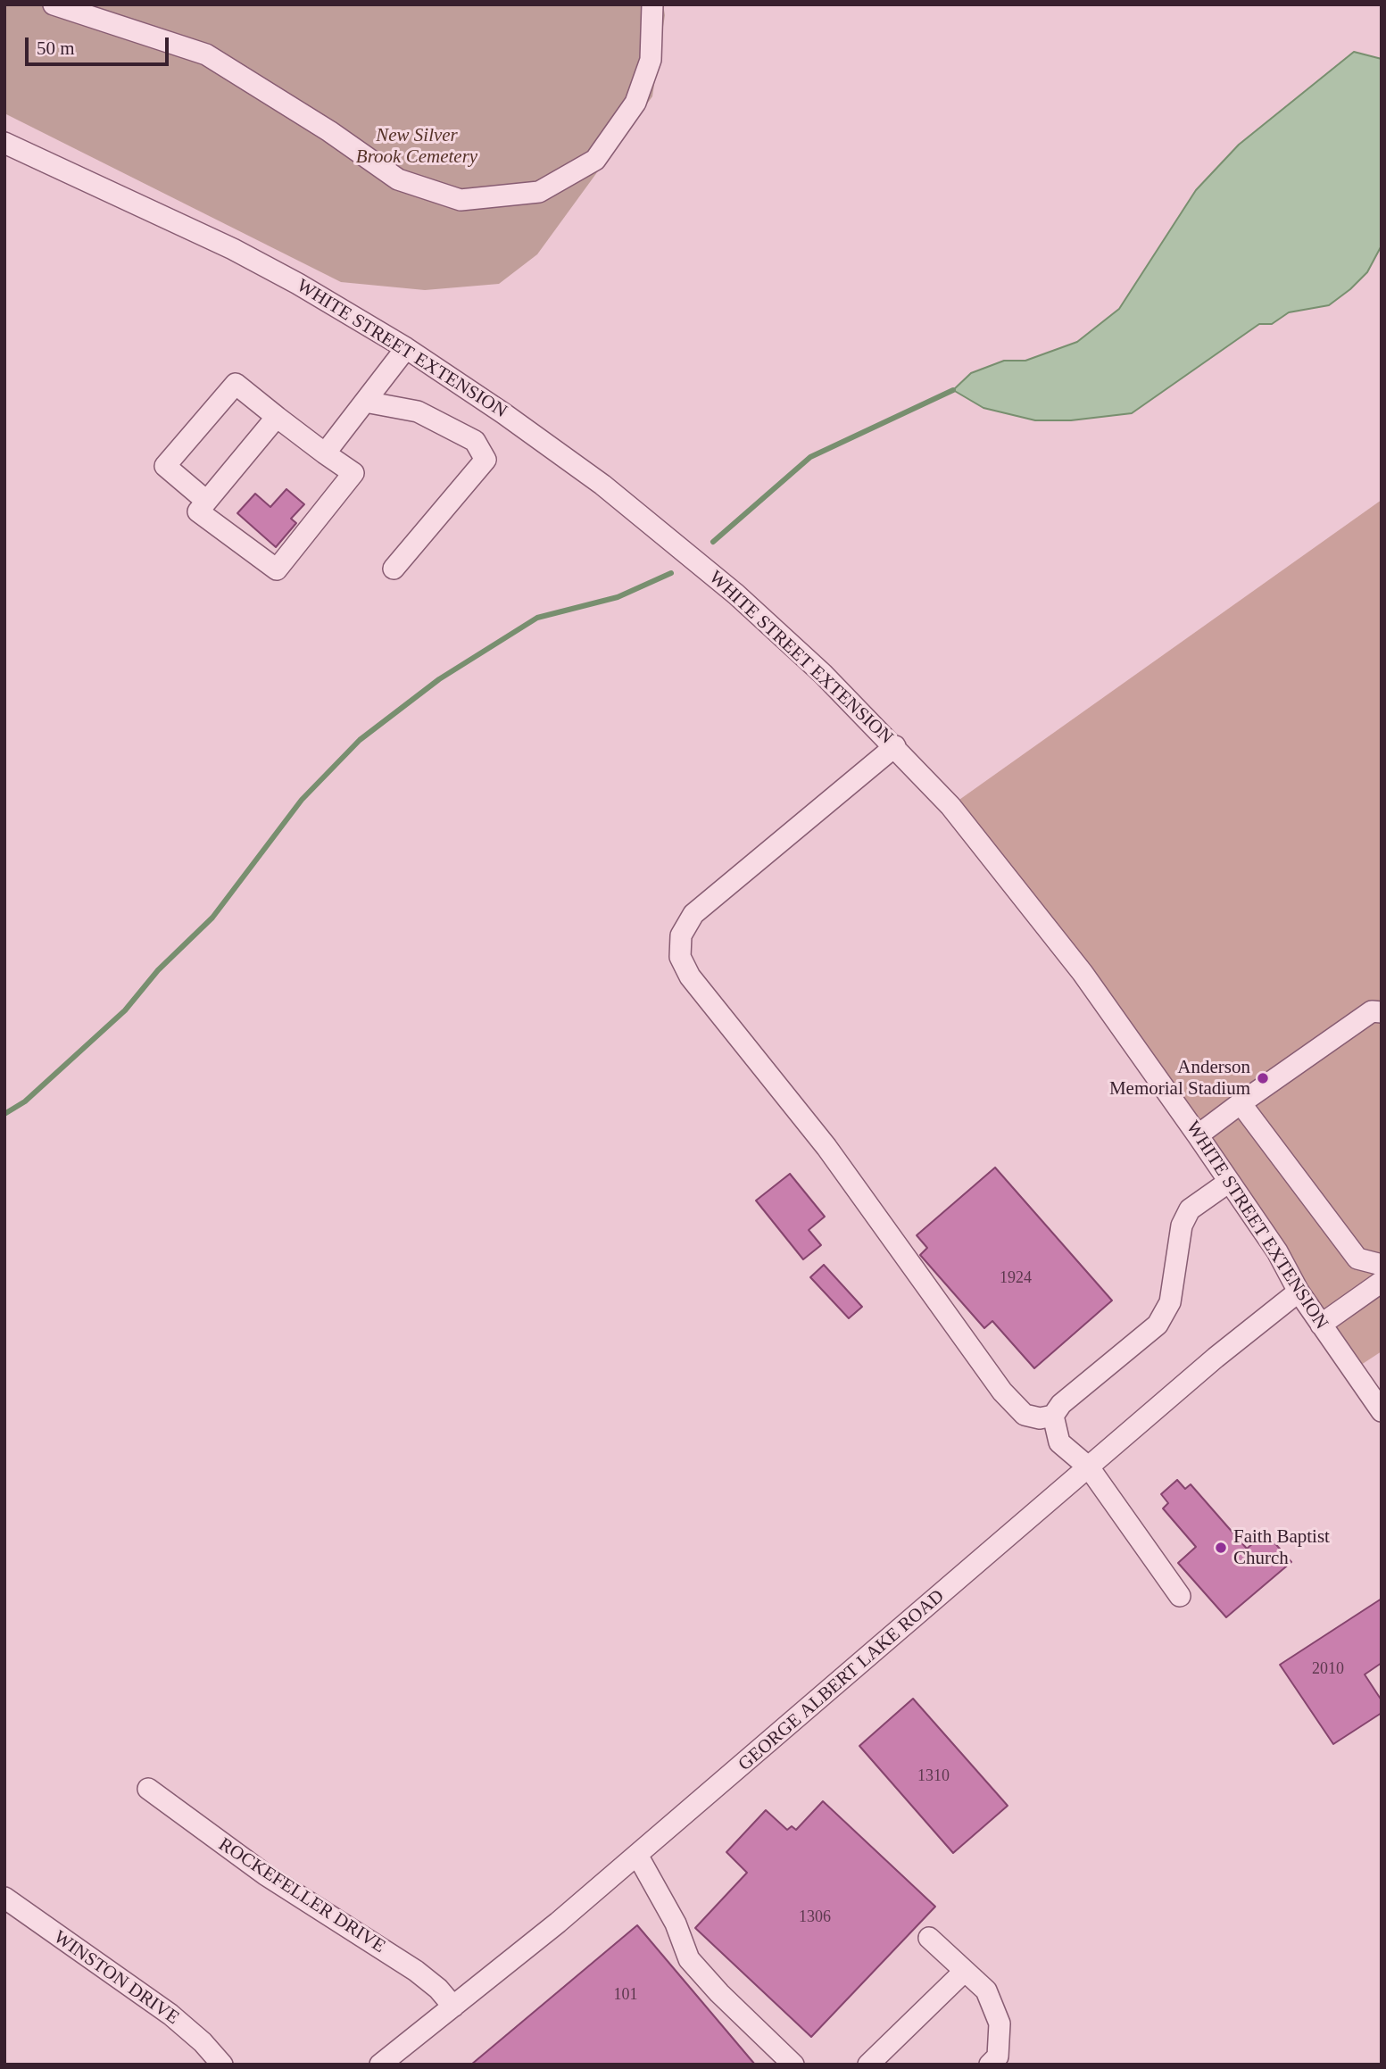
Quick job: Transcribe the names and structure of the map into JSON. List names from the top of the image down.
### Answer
{
  "streets": {
    "street": [
      "WHITE STREET EXTENSION",
      "GEORGE ALBERT LAKE ROAD",
      "ROCKEFELLER DRIVE",
      "WINSTON DRIVE"
    ]
  },
  "crossings": [
    ["WHITE STREET EXTENSION", "GEORGE ALBERT LAKE ROAD"],
    ["GEORGE ALBERT LAKE ROAD", "ROCKEFELLER DRIVE"]
  ],
  "parks": ["New Silver Brook Cemetery"],
  "places": ["Anderson Memorial Stadium", "Faith Baptist Church"],
  "house_numbers": [
    "1924",
    "2010",
    "1310",
    "1306",
    "101"
  ],
  "scale_bar": "50 m"
}
